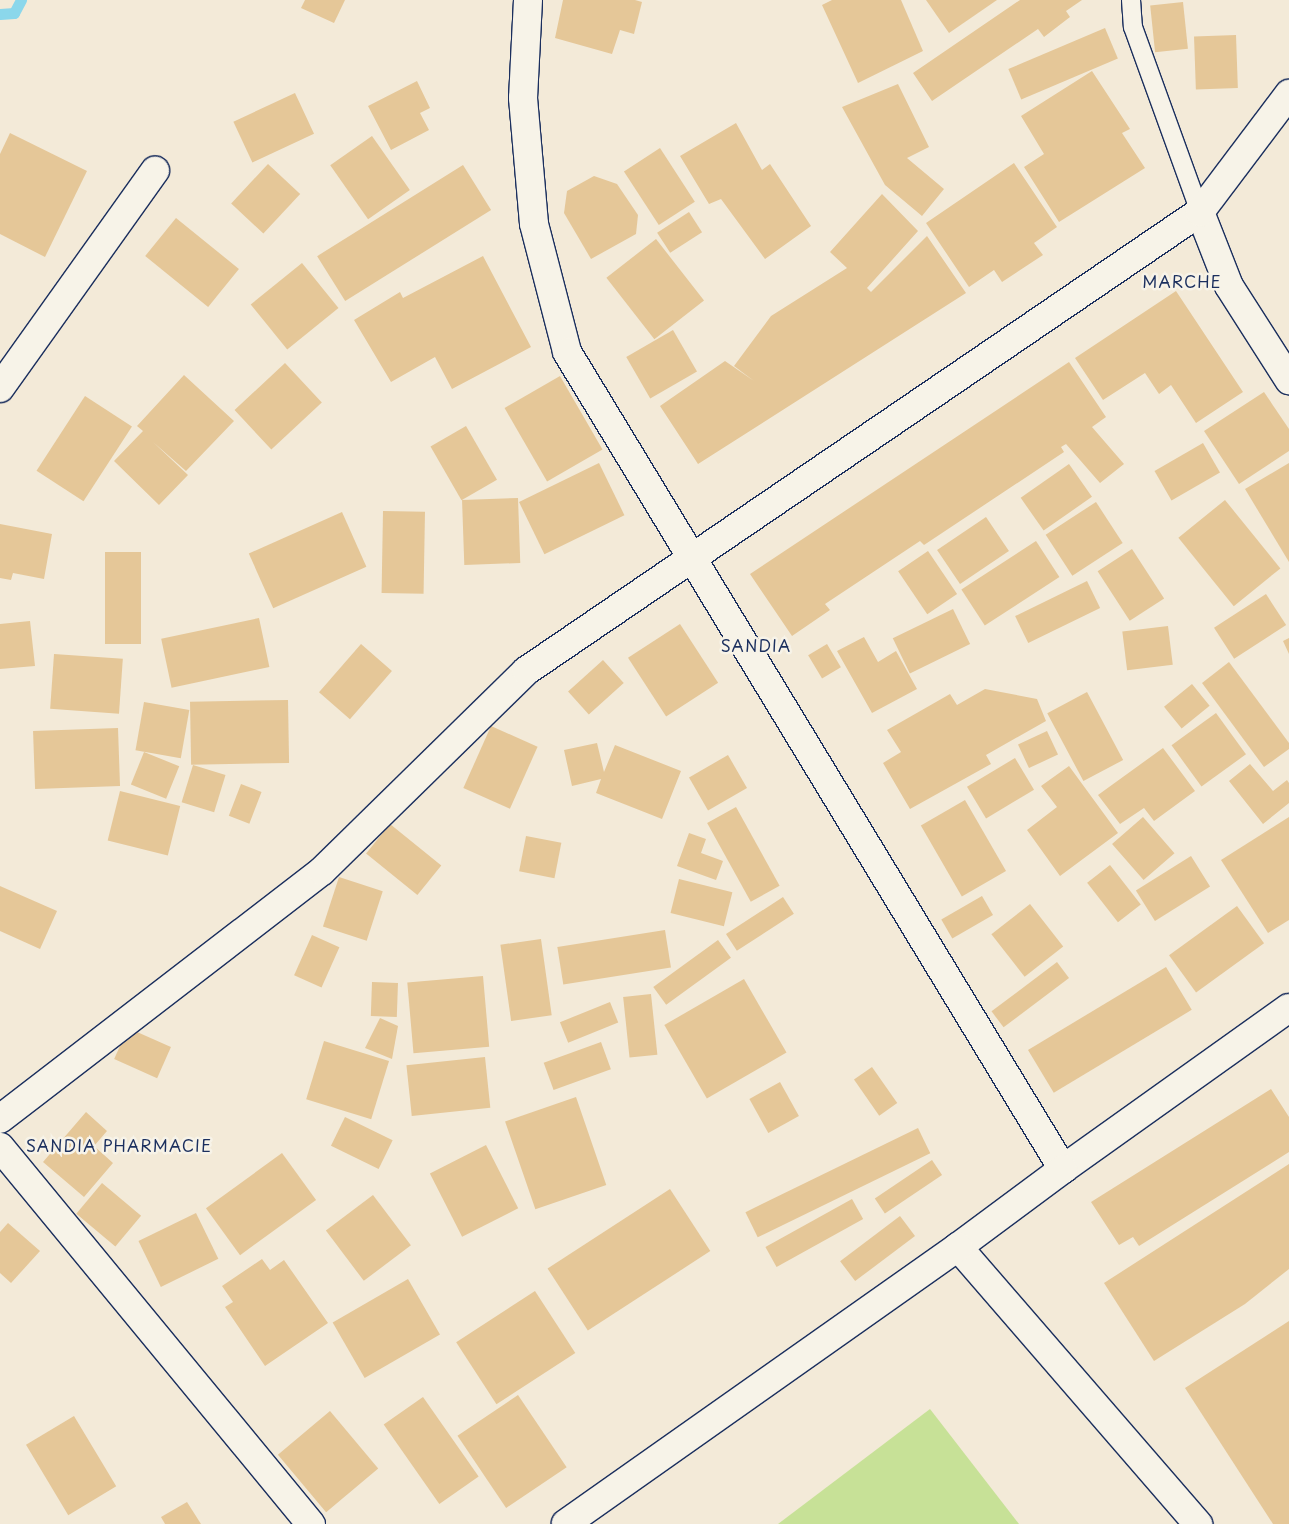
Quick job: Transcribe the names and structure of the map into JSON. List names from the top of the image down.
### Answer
{
  "districts": ["MARCHE", "SANDIA", "SANDIA PHARMACIE"]
}
